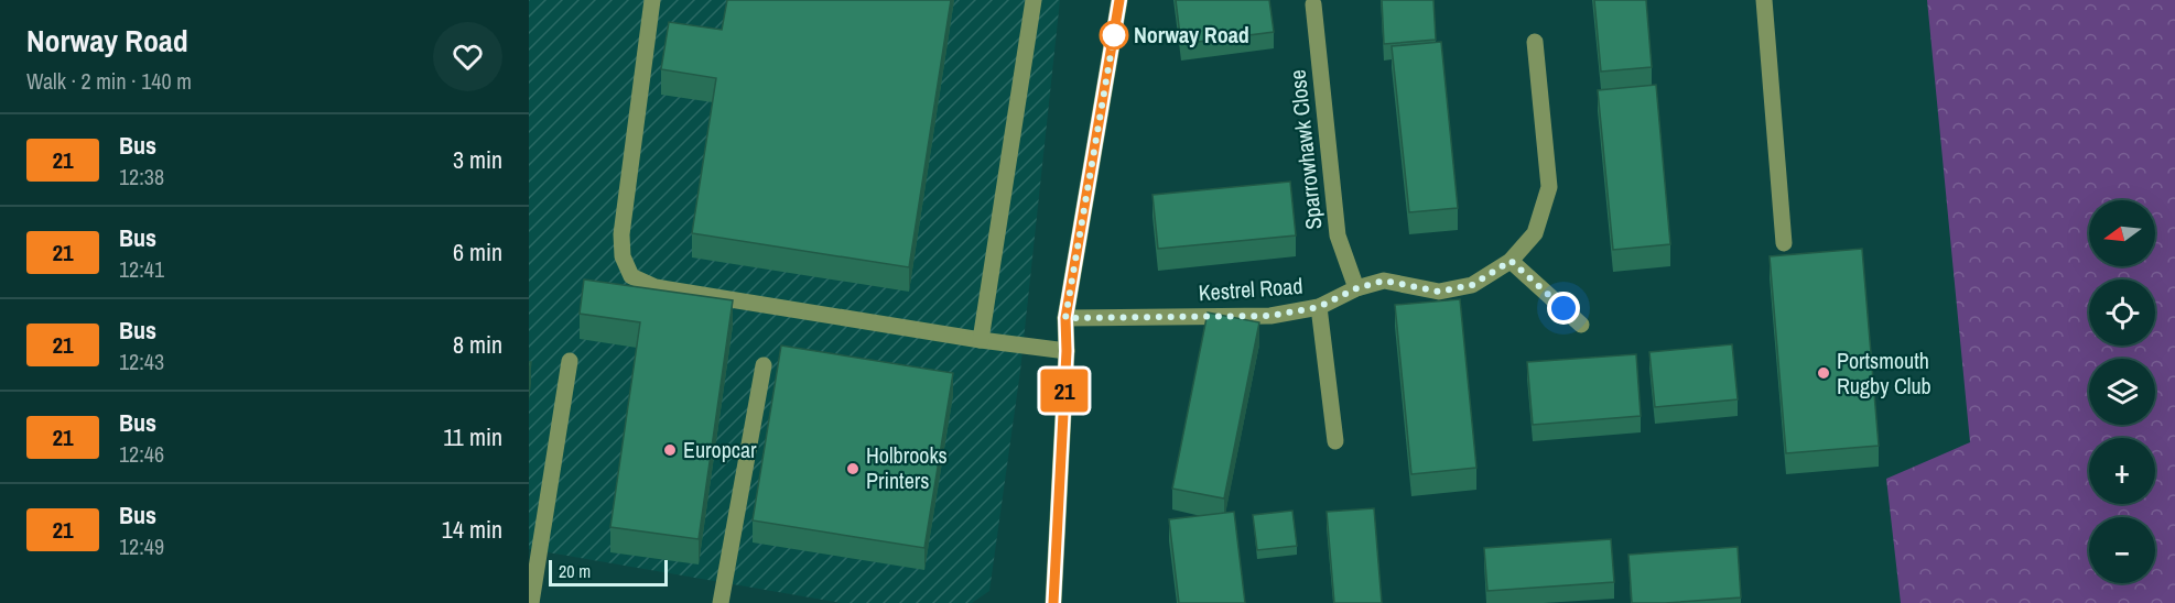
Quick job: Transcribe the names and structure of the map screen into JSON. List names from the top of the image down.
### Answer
{
  "streets": {
    "street": ["Sparrowhawk Close", "Kestrel Road"]
  },
  "crossings": [
    ["Sparrowhawk Close", "Kestrel Road"]
  ],
  "places": [
    "Norway Road",
    "Portsmouth Rugby Club",
    "Europcar",
    "Holbrooks Printers"
  ],
  "lines": ["bus line 21"],
  "scale_bar": "20 m",
  "north": "left",
  "page": {
    "heading": ["Norway Road", "Walk · 2 min · 140 m"],
    "on_map": "21",
    "list": [
      {
        "mark": "21",
        "name": "Bus",
        "note": "12:38",
        "value": "3 min"
      },
      {
        "mark": "21",
        "name": "Bus",
        "note": "12:41",
        "value": "6 min"
      },
      {
        "mark": "21",
        "name": "Bus",
        "note": "12:43",
        "value": "8 min"
      },
      {
        "mark": "21",
        "name": "Bus",
        "note": "12:46",
        "value": "11 min"
      },
      {
        "mark": "21",
        "name": "Bus",
        "note": "12:49",
        "value": "14 min"
      }
    ],
    "map_buttons": ["+", "−"],
    "scale": "20 m"
  }
}
